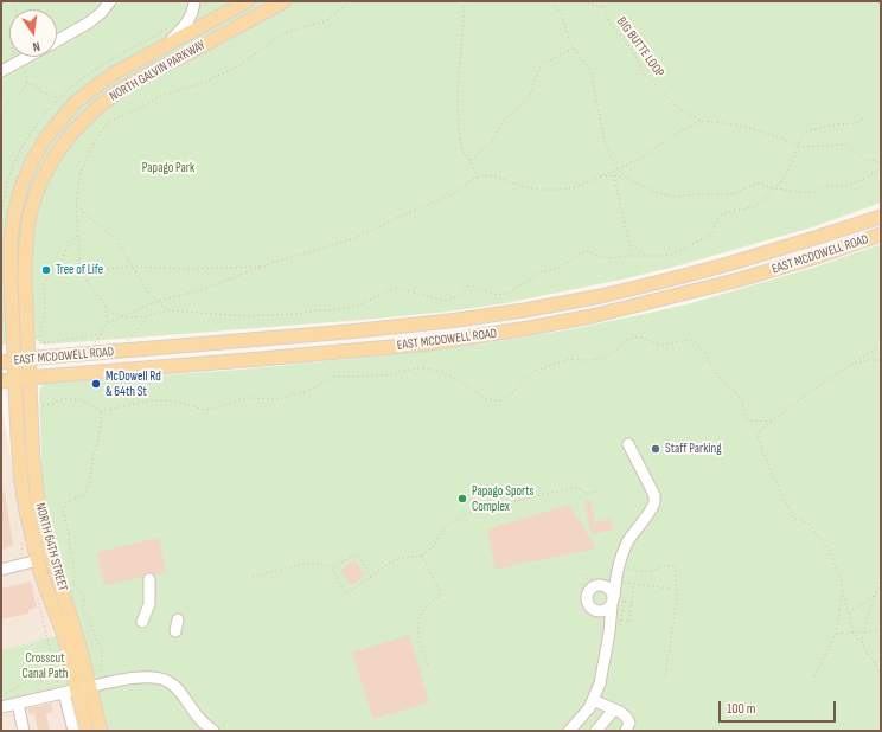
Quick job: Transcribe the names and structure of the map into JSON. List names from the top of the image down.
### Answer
{
  "streets": {
    "main road": ["NORTH GALVIN PARKWAY", "EAST MCDOWELL ROAD", "NORTH 64TH STREET"],
    "path": ["BIG BUTTE LOOP"]
  },
  "crossings": [
    ["NORTH GALVIN PARKWAY", "EAST MCDOWELL ROAD"],
    ["NORTH GALVIN PARKWAY", "NORTH 64TH STREET"],
    ["EAST MCDOWELL ROAD", "NORTH 64TH STREET"]
  ],
  "parks": ["Papago Park", "Crosscut Canal Path"],
  "places": [
    "Tree of Life",
    "McDowell Rd & 64th St",
    "Staff Parking",
    "Papago Sports Complex"
  ],
  "scale_bar": "100 m",
  "north": "bottom"
}
